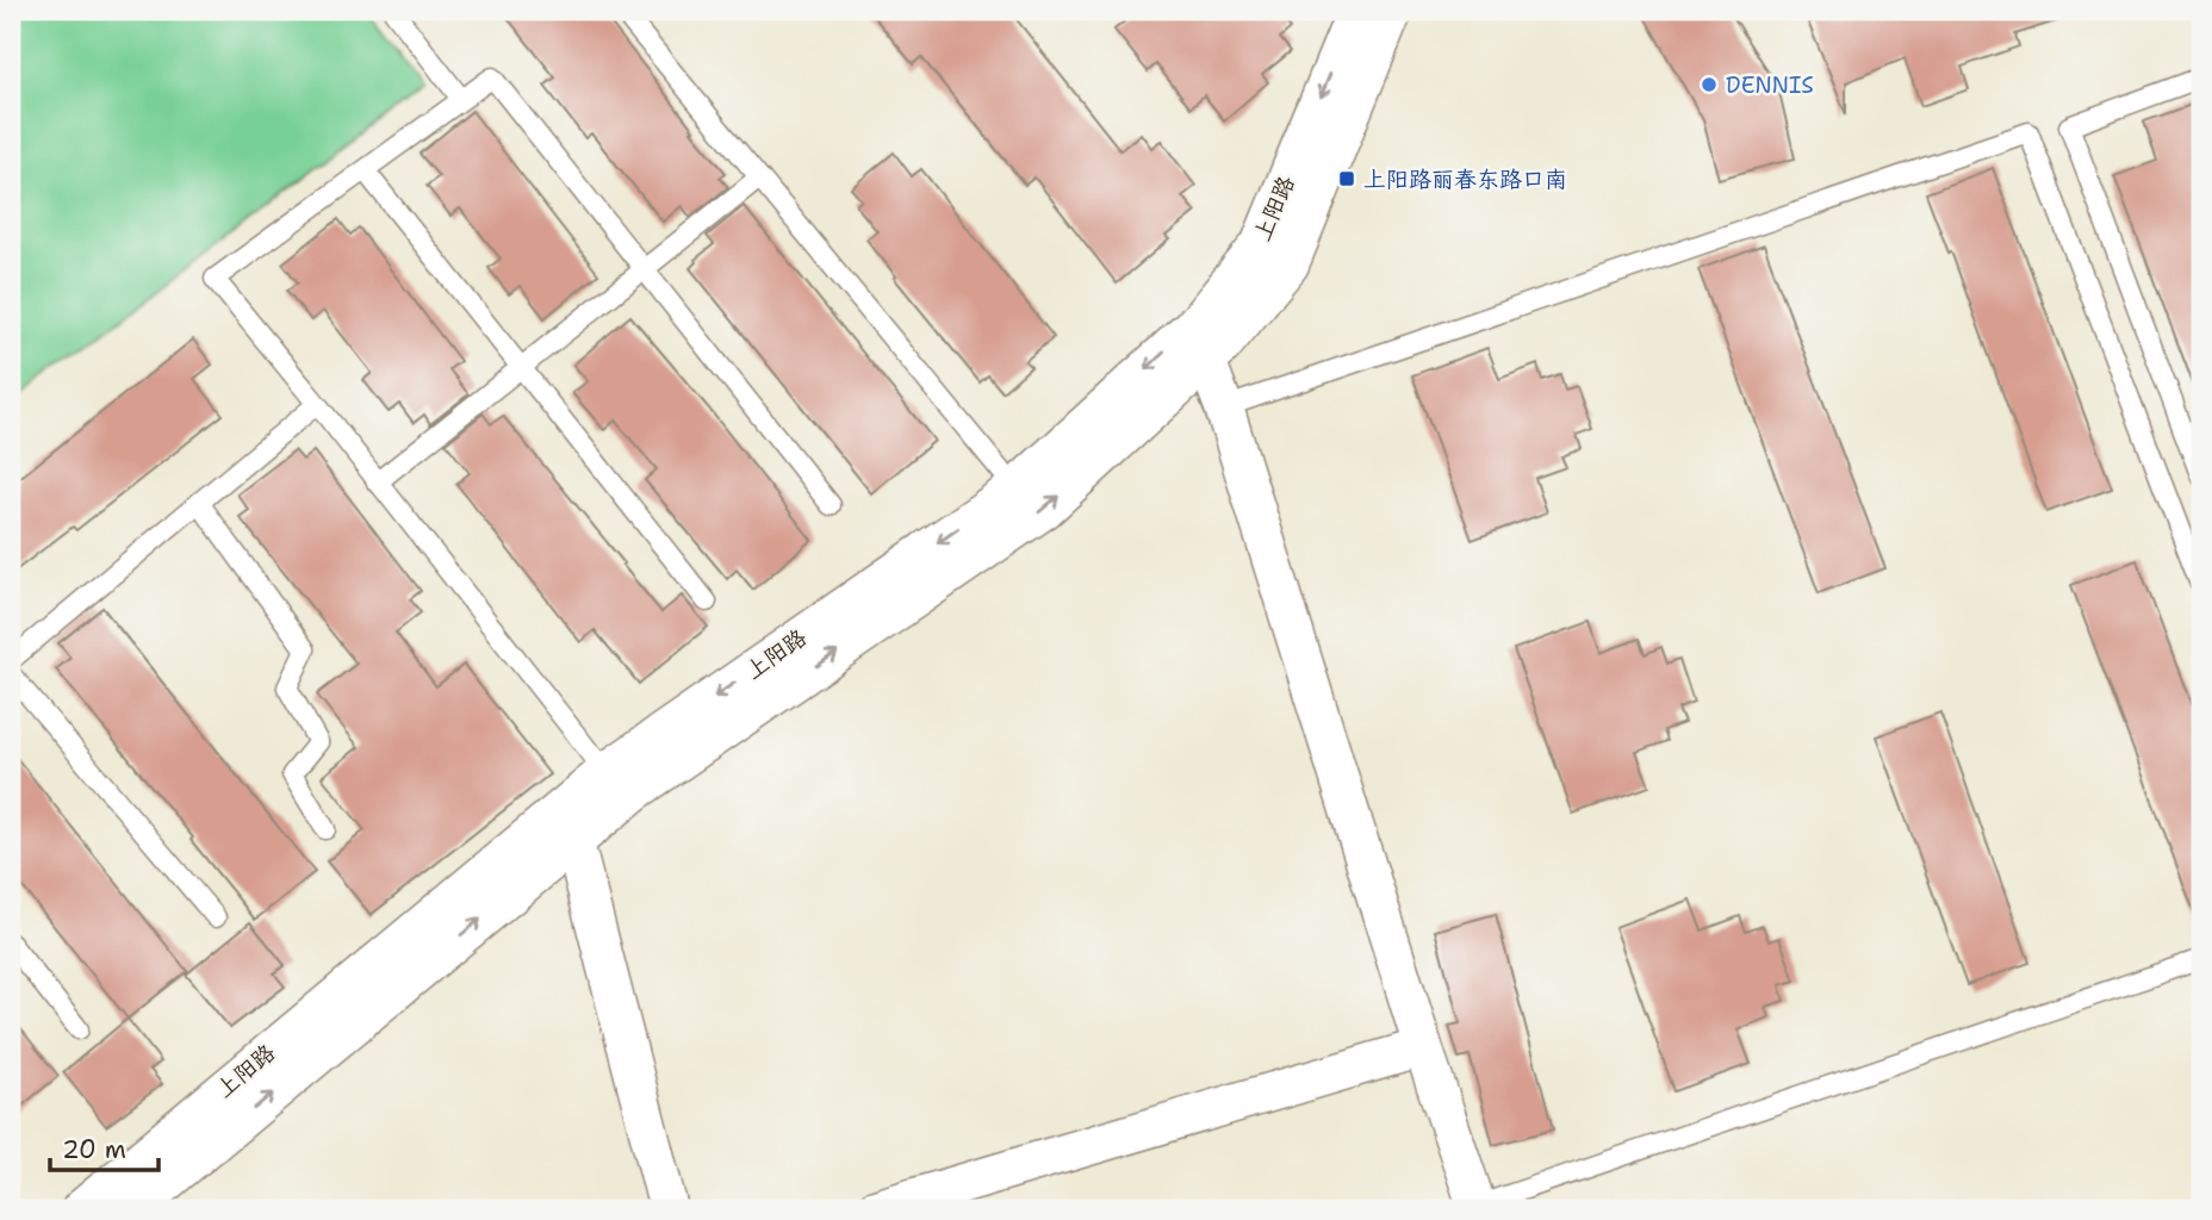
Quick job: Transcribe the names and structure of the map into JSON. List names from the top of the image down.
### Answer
{
  "streets": {
    "street": ["上阳路"]
  },
  "places": {
    "other": ["DENNIS"],
    "transit": ["上阳路丽春东路口南"]
  },
  "scale_bar": "20 m"
}
